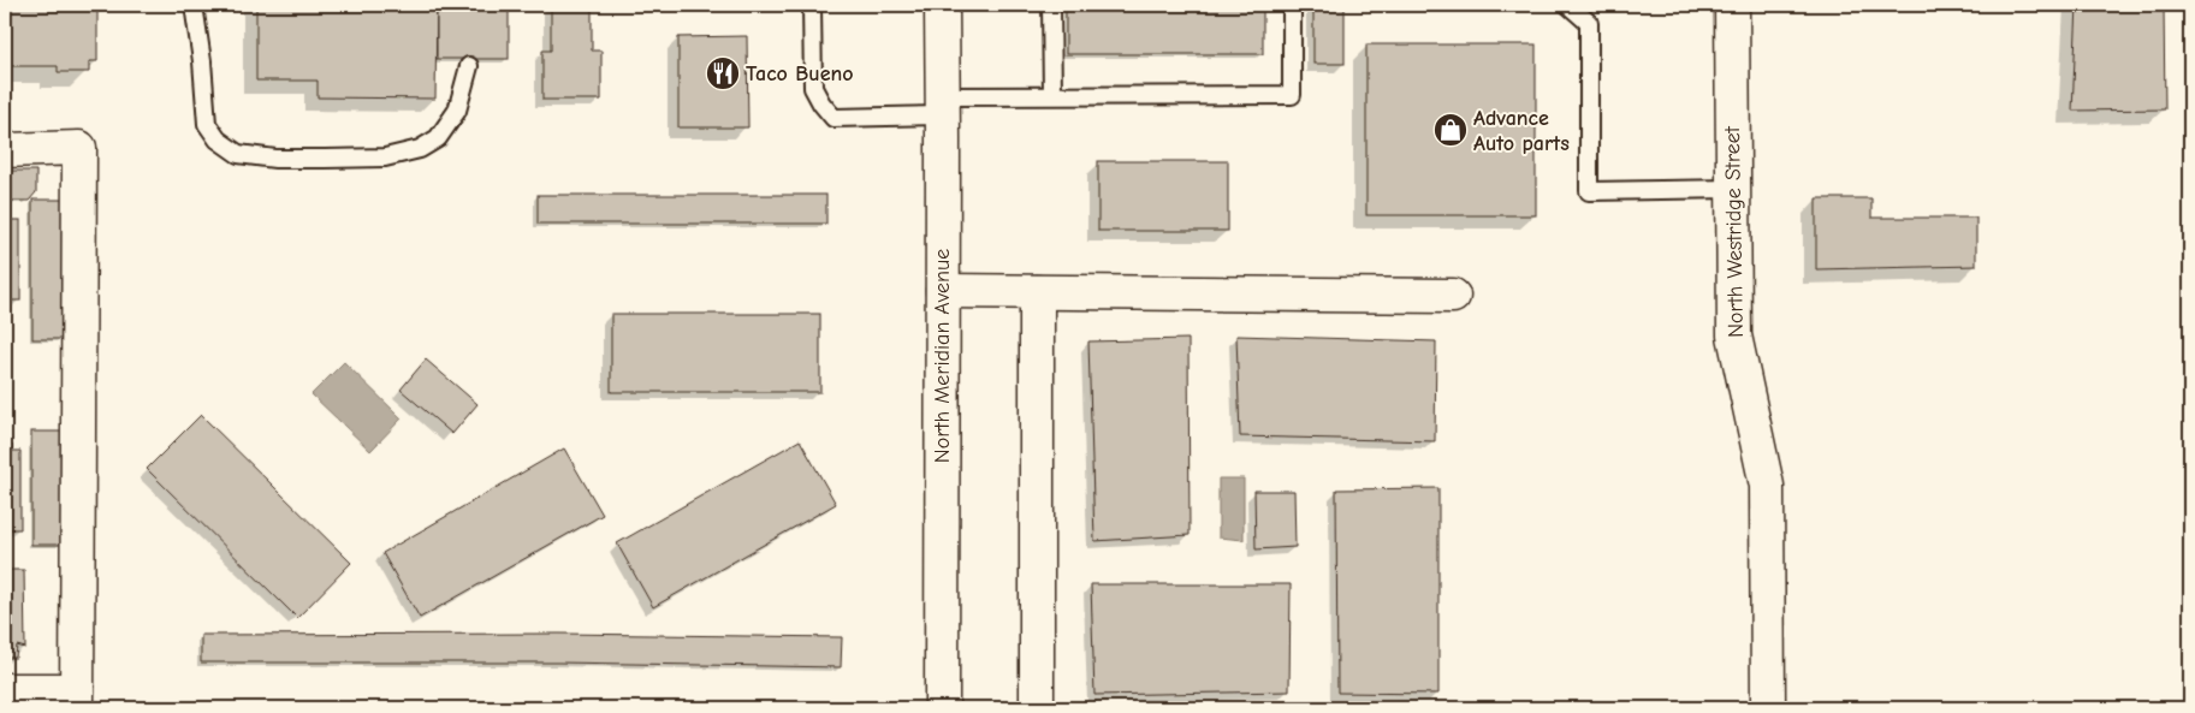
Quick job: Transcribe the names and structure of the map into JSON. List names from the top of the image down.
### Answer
{
  "streets": {
    "street": ["North Westridge Street", "North Meridian Avenue"]
  },
  "places": {
    "restaurant": ["Taco Bueno"],
    "shop": ["Advance Auto parts"]
  }
}
